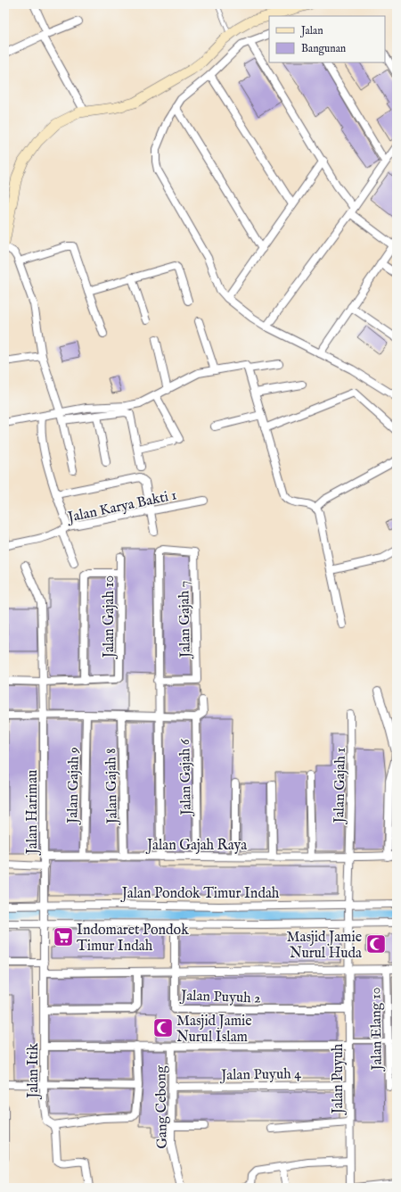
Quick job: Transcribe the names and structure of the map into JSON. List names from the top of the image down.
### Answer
{
  "streets": {
    "street": [
      "Jalan Karya Bakti 1",
      "Jalan Gajah 10",
      "Jalan Gajah 7",
      "Jalan Gajah 6",
      "Jalan Gajah 9",
      "Jalan Gajah 1",
      "Jalan Gajah 8",
      "Jalan Harimau",
      "Jalan Gajah Raya",
      "Jalan Pondok Timur Indah",
      "Jalan Puyuh 2",
      "Jalan Elang 10",
      "Jalan Itik",
      "Jalan Puyuh 4",
      "Jalan Puyuh",
      "Gang Cebong"
    ]
  },
  "crossings": [
    ["Jalan Gajah 6", "Jalan Gajah Raya"],
    ["Jalan Gajah 9", "Jalan Gajah Raya"],
    ["Jalan Gajah 1", "Jalan Gajah Raya"],
    ["Jalan Gajah 1", "Jalan Pondok Timur Indah"],
    ["Jalan Gajah 1", "Jalan Puyuh"],
    ["Jalan Gajah 8", "Jalan Gajah Raya"],
    ["Jalan Harimau", "Jalan Gajah Raya"],
    ["Jalan Harimau", "Jalan Pondok Timur Indah"],
    ["Jalan Harimau", "Jalan Itik"],
    ["Jalan Pondok Timur Indah", "Jalan Puyuh"],
    ["Jalan Puyuh 2", "Jalan Puyuh"],
    ["Jalan Puyuh 4", "Jalan Puyuh"],
    ["Jalan Puyuh 4", "Gang Cebong"]
  ],
  "places": {
    "supermarket": ["Indomaret Pondok Timur Indah"],
    "mosque": ["Masjid Jamie Nurul Huda", "Masjid Jamie Nurul Islam"]
  },
  "legend": ["Jalan", "Bangunan"]
}
